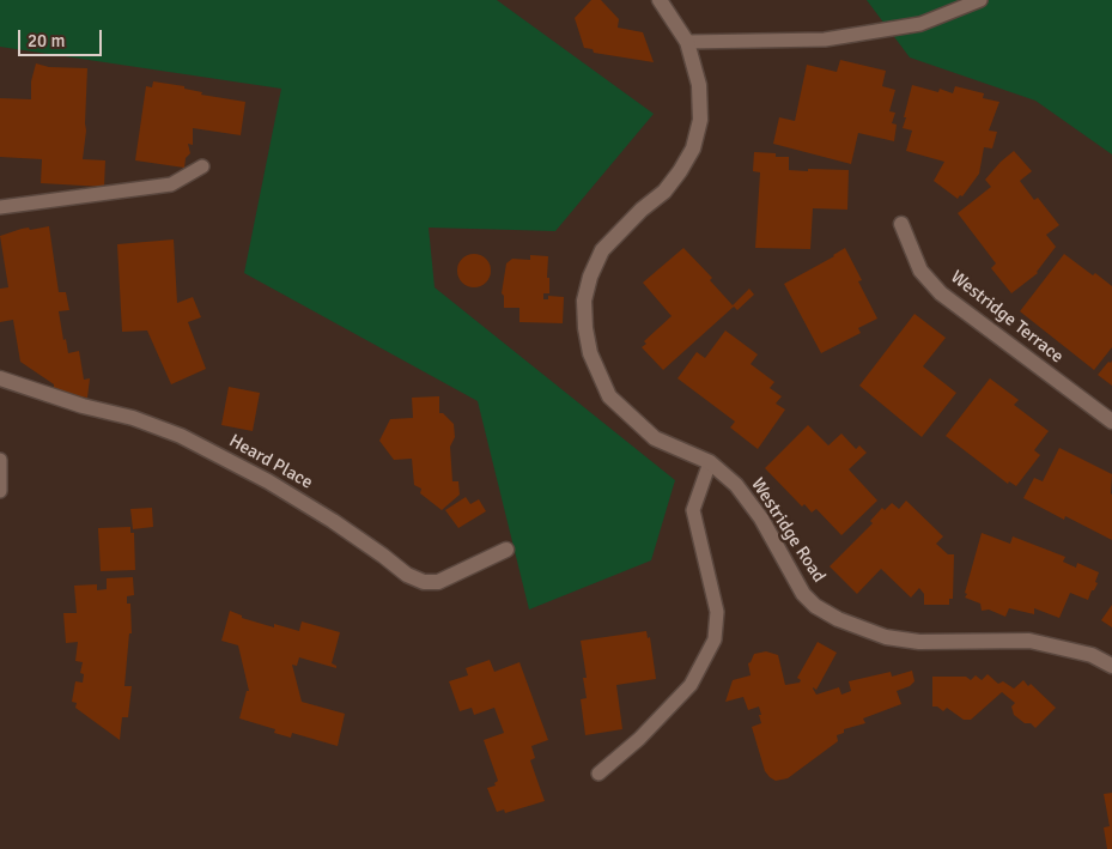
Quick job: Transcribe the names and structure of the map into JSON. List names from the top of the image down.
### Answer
{
  "streets": {
    "street": ["Westridge Terrace", "Heard Place", "Westridge Road"]
  },
  "scale_bar": "20 m"
}
